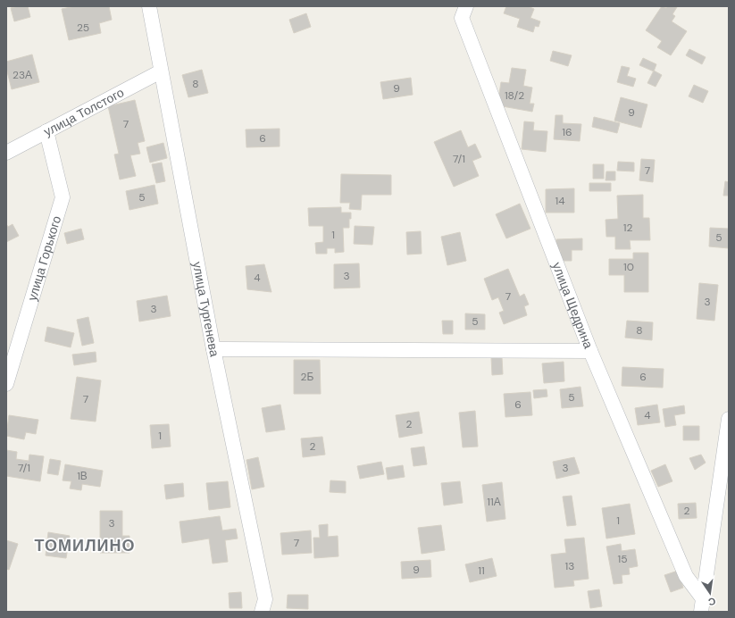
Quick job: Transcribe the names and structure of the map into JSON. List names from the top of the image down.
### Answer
{
  "streets": {
    "street": [
      "улица Толстого",
      "улица Горького",
      "улица Щедрина",
      "улица Тургенева"
    ]
  },
  "crossings": [
    ["улица Толстого", "улица Горького"],
    ["улица Толстого", "улица Тургенева"]
  ],
  "districts": ["ТОМИЛИНО"],
  "house_numbers": [
    "25",
    "23А",
    "8",
    "9",
    "18/2",
    "9",
    "7",
    "16",
    "6",
    "7/1",
    "7",
    "5",
    "14",
    "12",
    "1",
    "5",
    "10",
    "3",
    "4",
    "7",
    "3",
    "3",
    "5",
    "8",
    "2Б",
    "6",
    "5",
    "7",
    "6",
    "4",
    "2",
    "1",
    "2",
    "7/1",
    "3",
    "1В",
    "11А",
    "2",
    "1",
    "3",
    "7",
    "15",
    "13",
    "9",
    "11"
  ],
  "north": "bottom"
}
